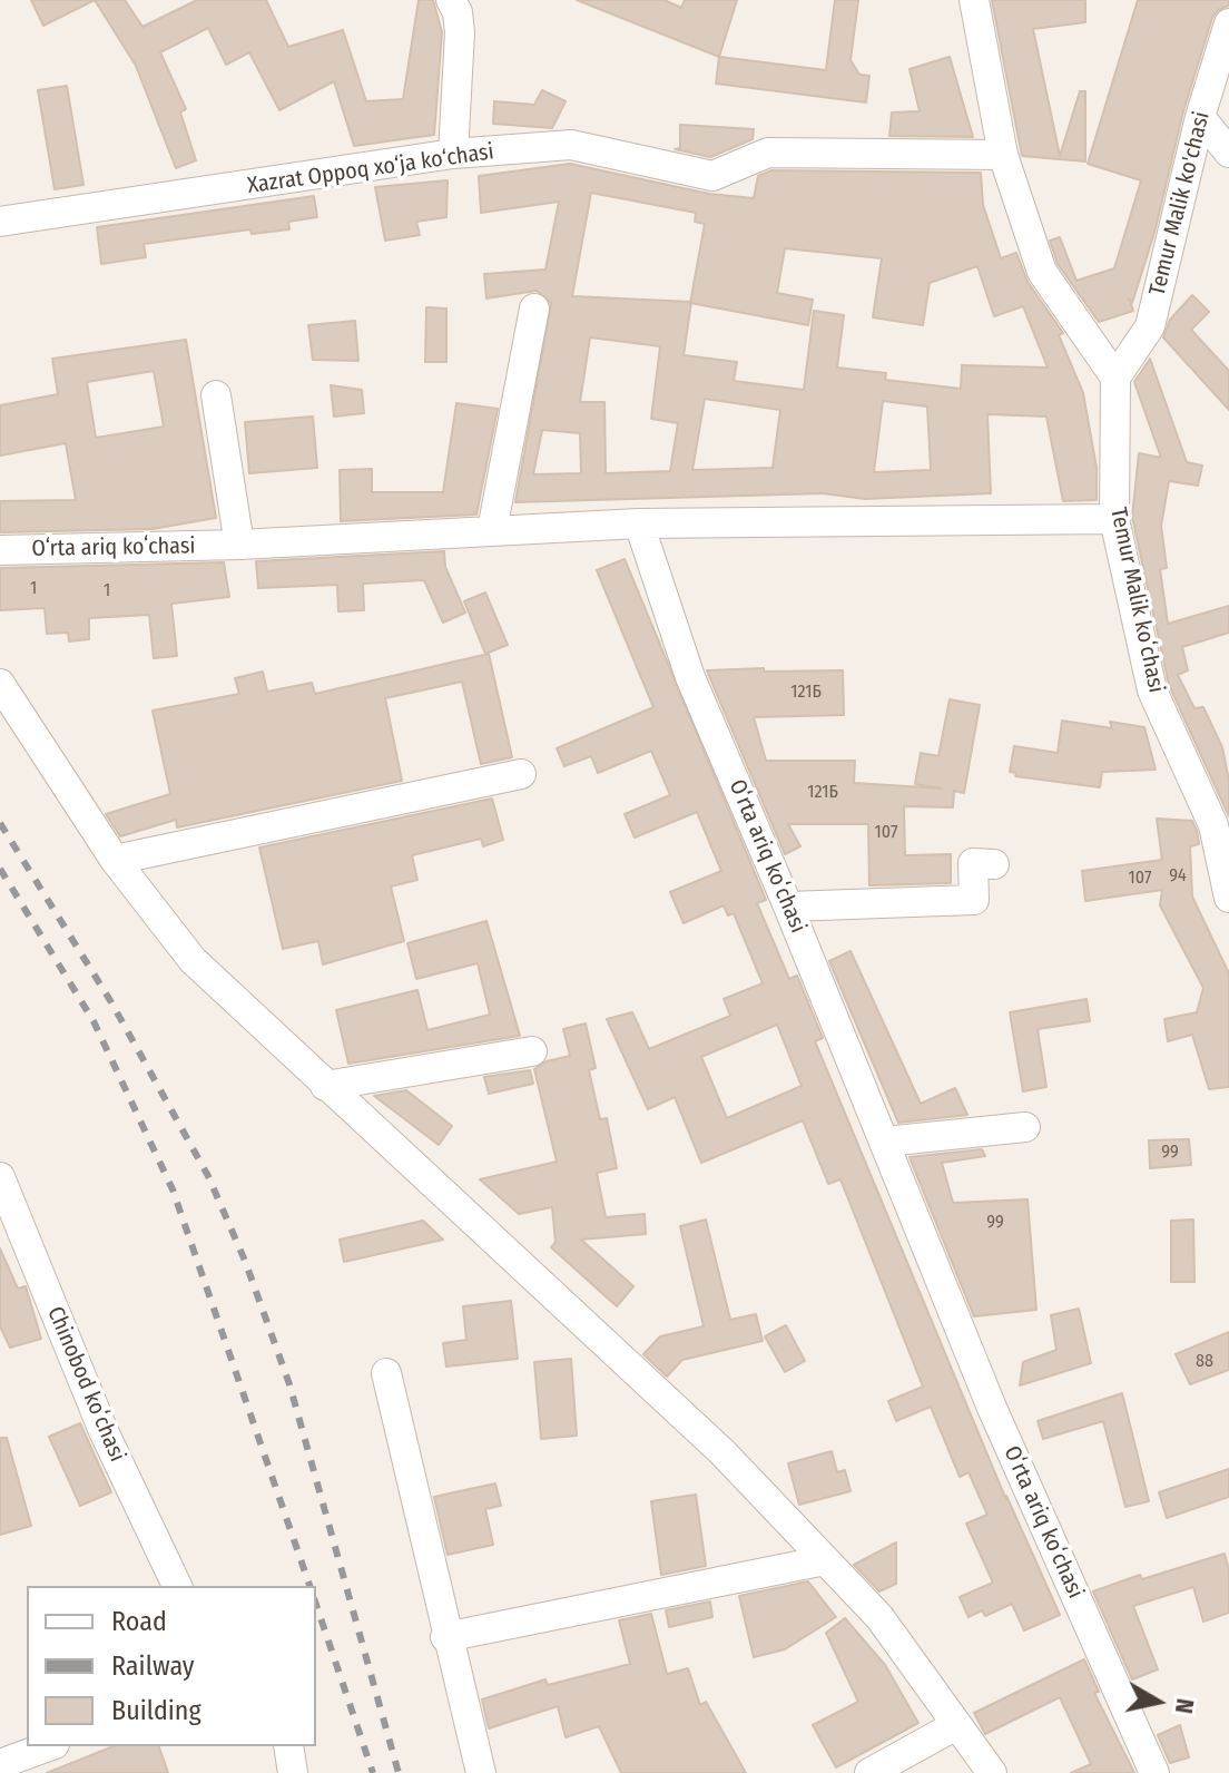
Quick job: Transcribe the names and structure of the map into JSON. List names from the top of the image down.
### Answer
{
  "streets": {
    "street": [
      "Xazrat Oppoq xo‘ja ko‘chasi",
      "Temur Malik ko'chasi",
      "Oʻrta ariq koʻchasi",
      "Temur Malik koʻchasi",
      "Chinobod koʻchasi"
    ]
  },
  "crossings": [
    ["Temur Malik ko'chasi", "Temur Malik koʻchasi"]
  ],
  "house_numbers": [
    "1",
    "1",
    "121Б",
    "121Б",
    "107",
    "94",
    "107",
    "99",
    "99",
    "88"
  ],
  "legend": ["Road", "Railway", "Building"],
  "north": "right"
}
